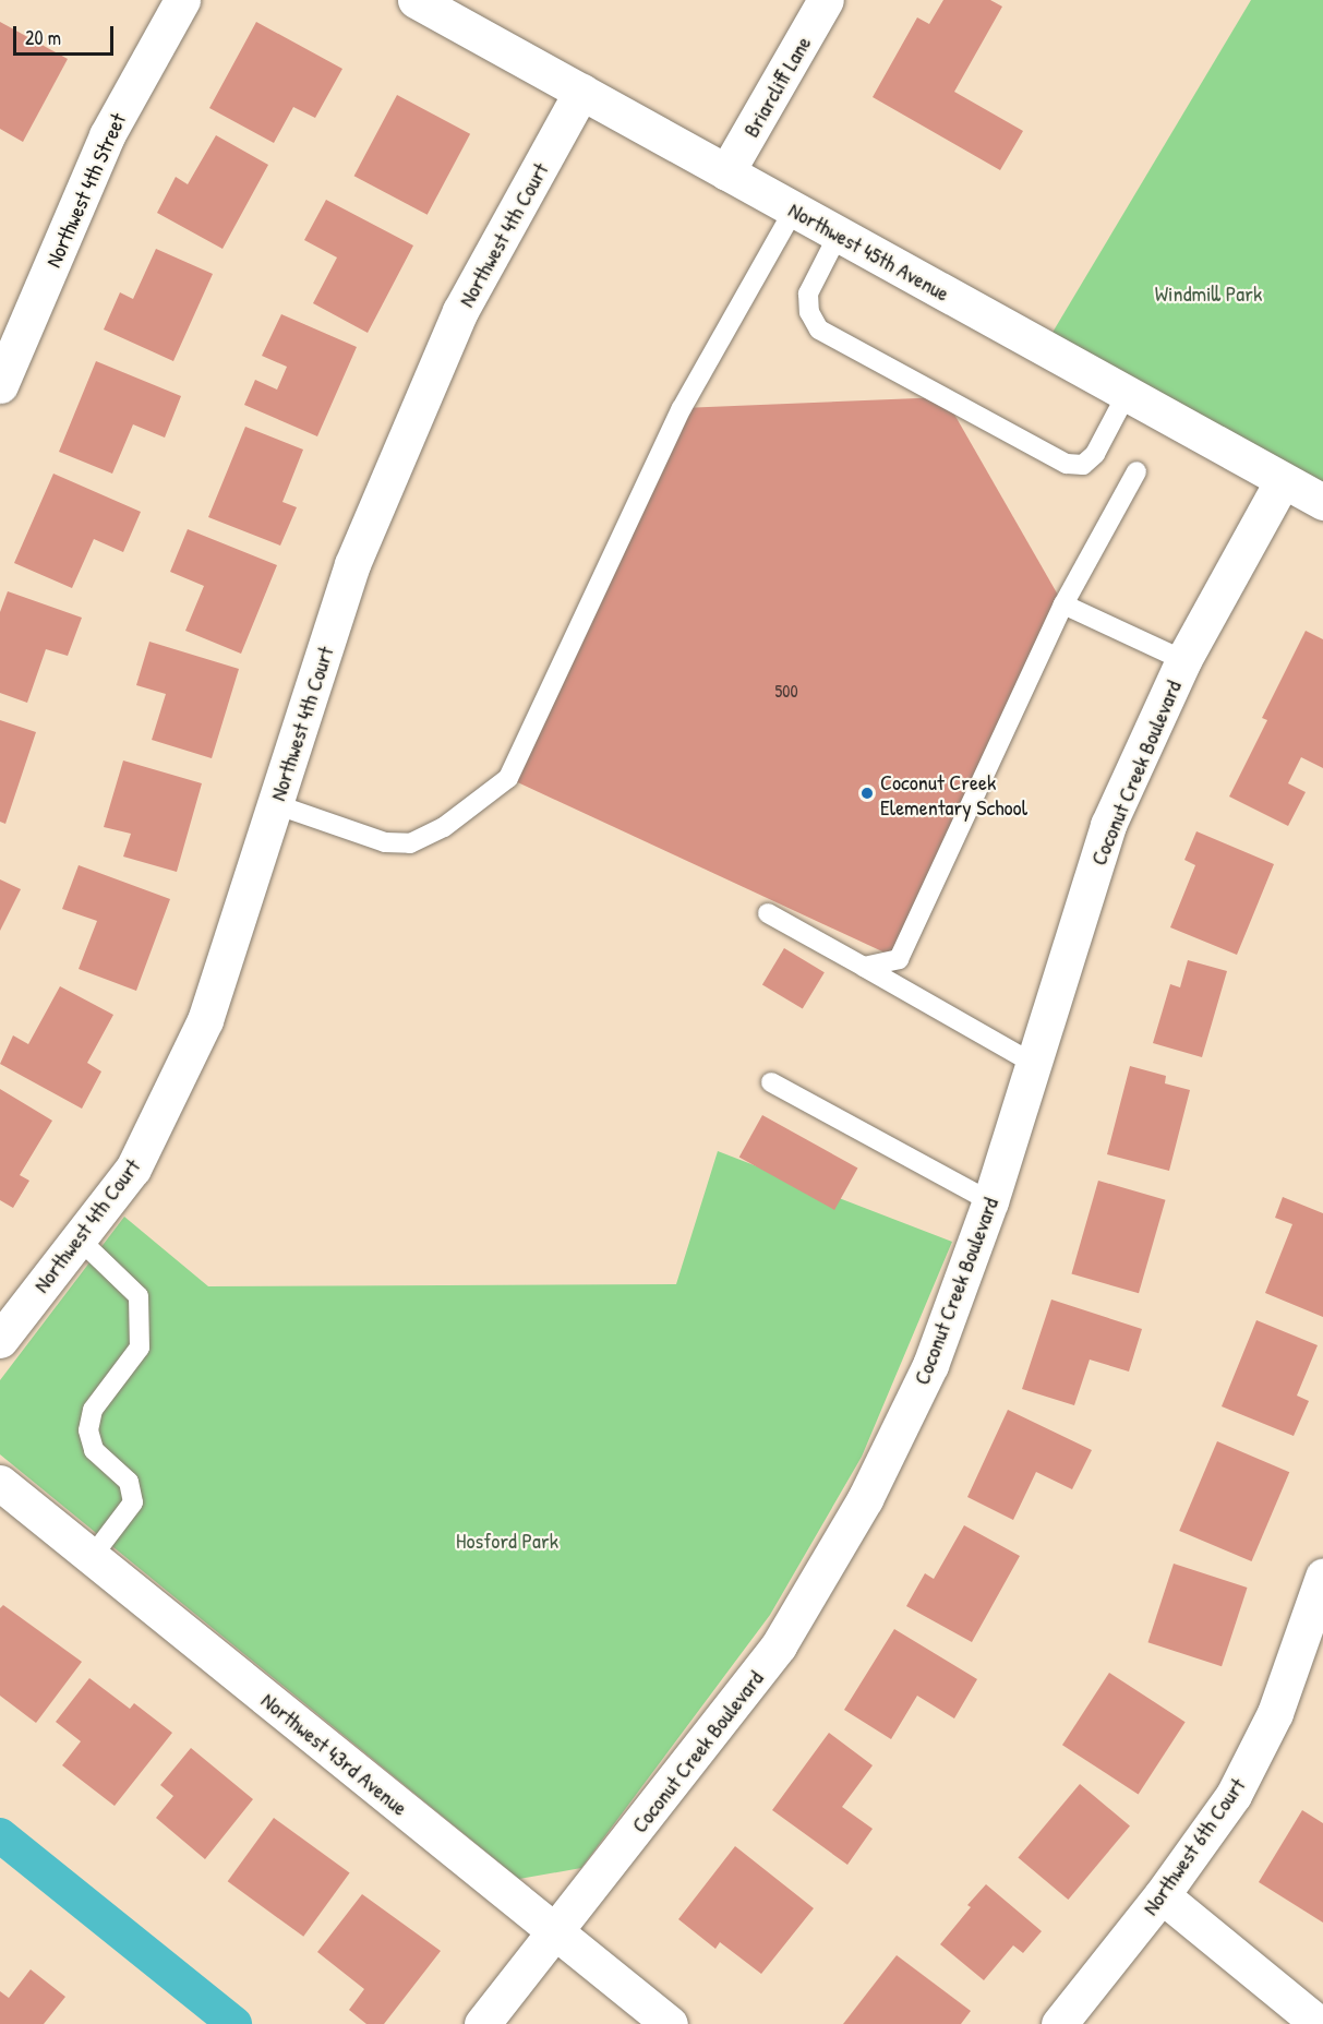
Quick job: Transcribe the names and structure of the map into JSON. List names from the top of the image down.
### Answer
{
  "streets": {
    "street": [
      "Briarcliff Lane",
      "Northwest 4th Street",
      "Northwest 4th Court",
      "Northwest 45th Avenue",
      "Coconut Creek Boulevard",
      "Northwest 43rd Avenue",
      "Northwest 6th Court"
    ]
  },
  "crossings": [
    ["Briarcliff Lane", "Northwest 45th Avenue"],
    ["Northwest 4th Court", "Northwest 45th Avenue"],
    ["Northwest 45th Avenue", "Coconut Creek Boulevard"],
    ["Coconut Creek Boulevard", "Northwest 43rd Avenue"]
  ],
  "parks": ["Windmill Park", "Hosford Park"],
  "places": ["Coconut Creek Elementary School"],
  "house_numbers": ["500"],
  "scale_bar": "20 m"
}
